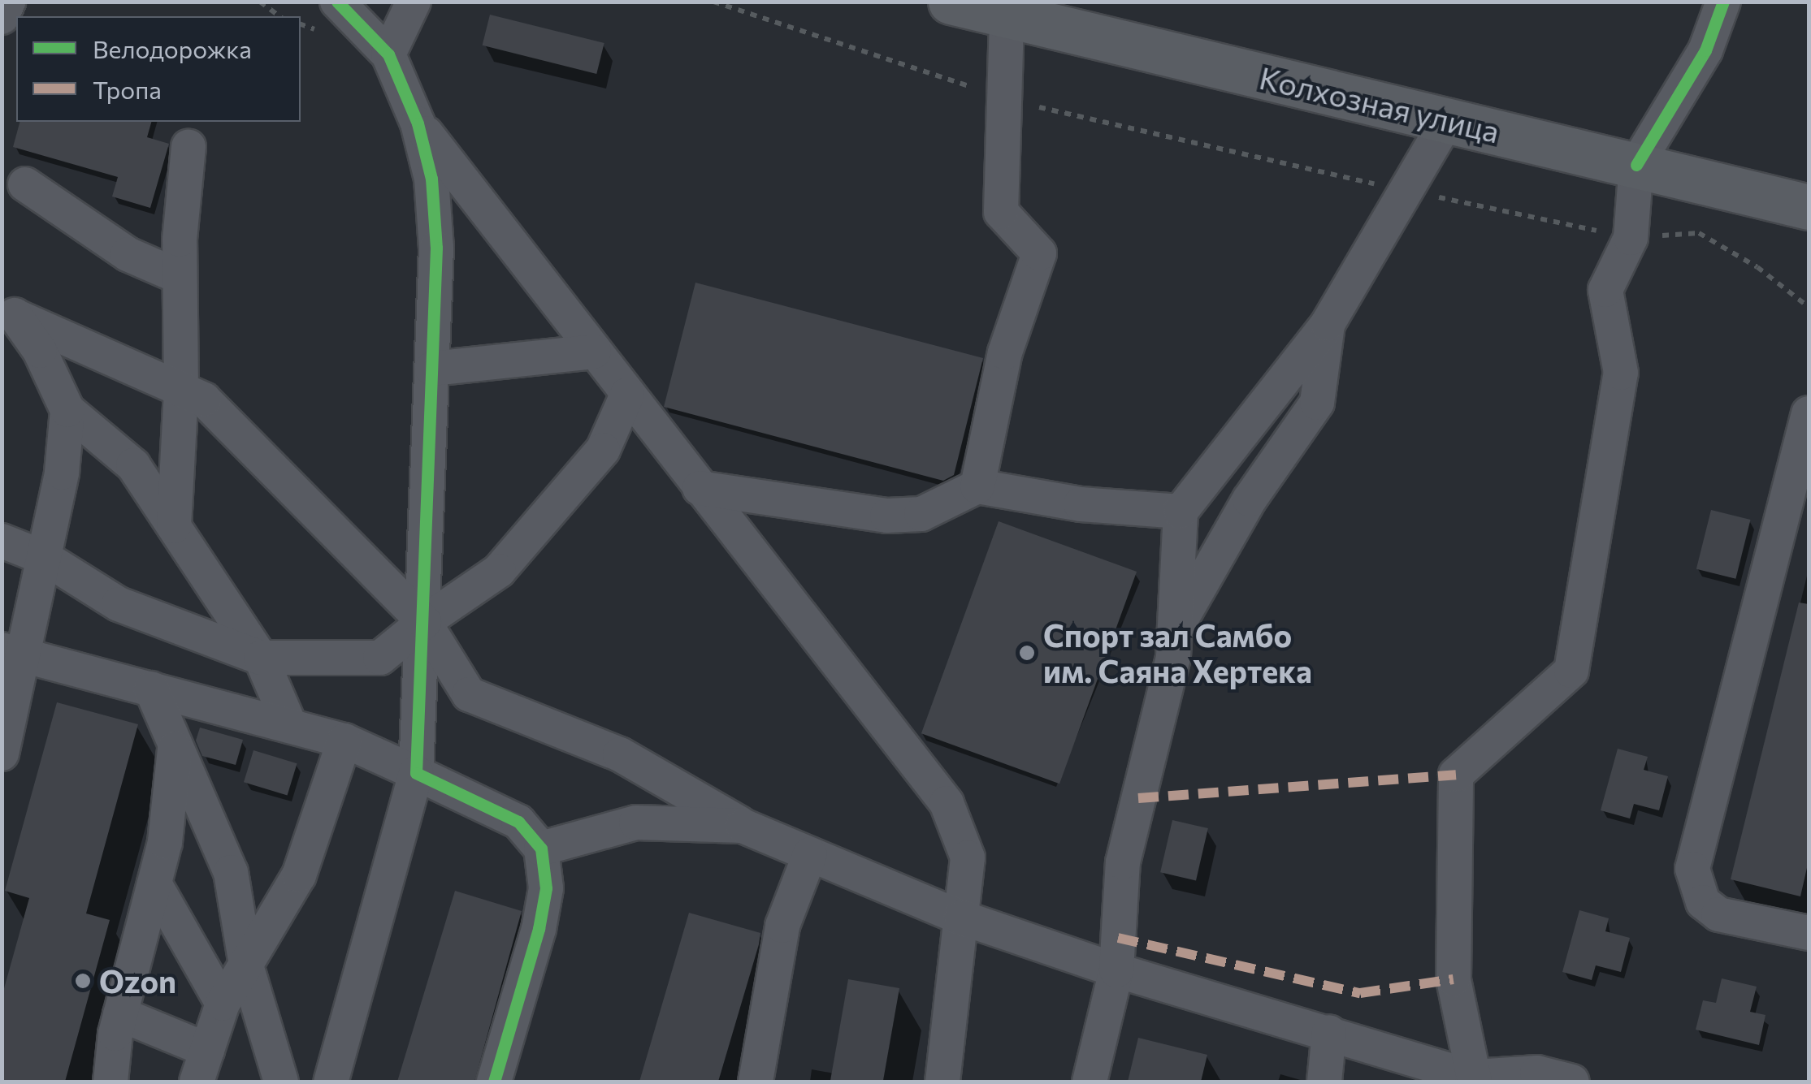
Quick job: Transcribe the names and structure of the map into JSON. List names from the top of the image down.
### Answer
{
  "streets": {
    "main road": ["Колхозная улица"]
  },
  "places": ["Спорт зал Самбо им. Саяна Хертека", "Ozon"],
  "legend": ["Велодорожка", "Тропа"]
}
